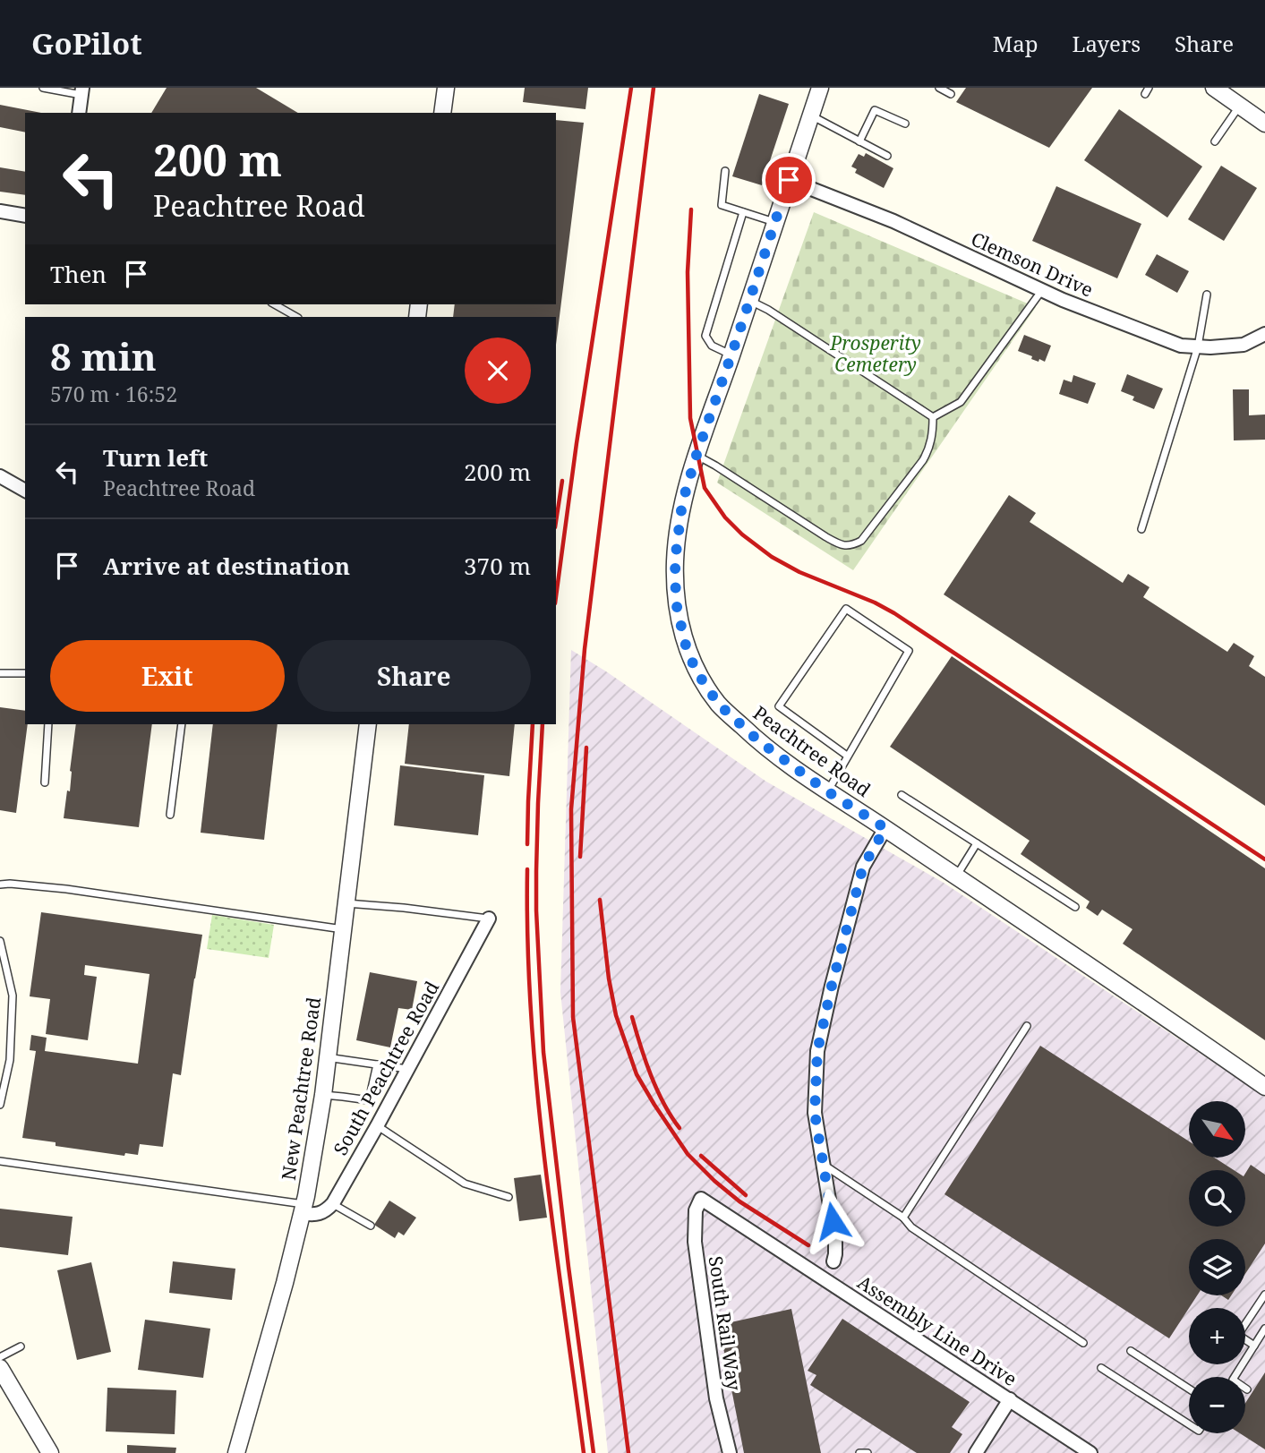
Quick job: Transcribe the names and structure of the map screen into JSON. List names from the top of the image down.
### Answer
{
  "streets": {
    "street": [
      "Clemson Drive",
      "Peachtree Road",
      "South Peachtree Road",
      "New Peachtree Road",
      "South Rail Way",
      "Assembly Line Drive"
    ]
  },
  "crossings": [
    ["Clemson Drive", "Peachtree Road"],
    ["South Rail Way", "Assembly Line Drive"]
  ],
  "parks": ["Prosperity Cemetery"],
  "north": "bottom right",
  "page": {
    "header": "GoPilot",
    "nav": ["Map", "Layers", "Share"],
    "turn": ["200 m", "Peachtree Road"],
    "then": "Then",
    "heading": ["8 min", "570 m · 16:52"],
    "list": [
      {
        "name": "Turn left",
        "note": "Peachtree Road",
        "value": "200 m"
      },
      {
        "name": "Arrive at destination",
        "value": "370 m"
      }
    ],
    "buttons": ["Exit", "Share"],
    "map_buttons": ["+", "−"]
  }
}
